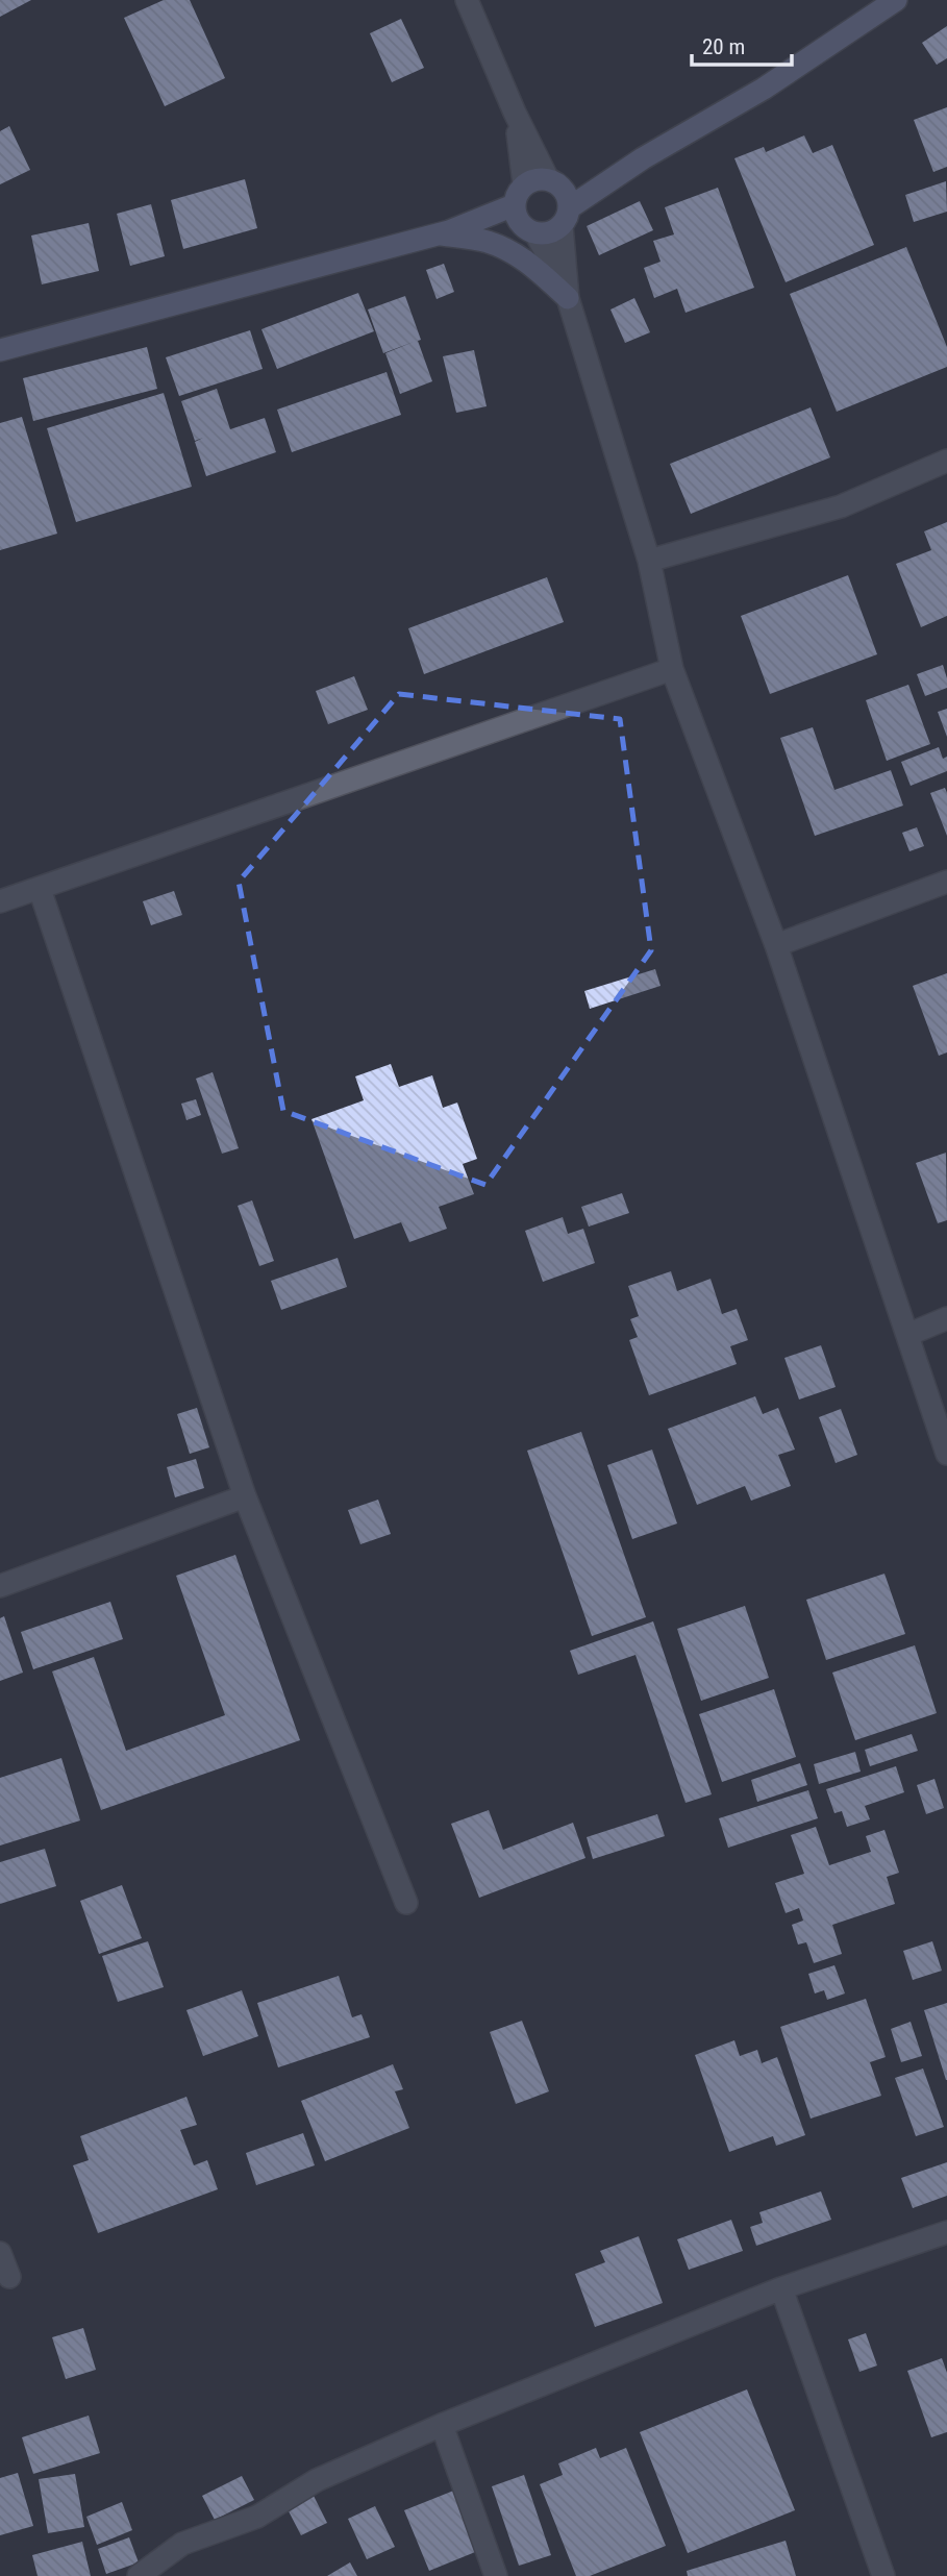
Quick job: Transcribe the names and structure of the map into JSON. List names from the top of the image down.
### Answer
{
  "scale_bar": "20 m"
}
